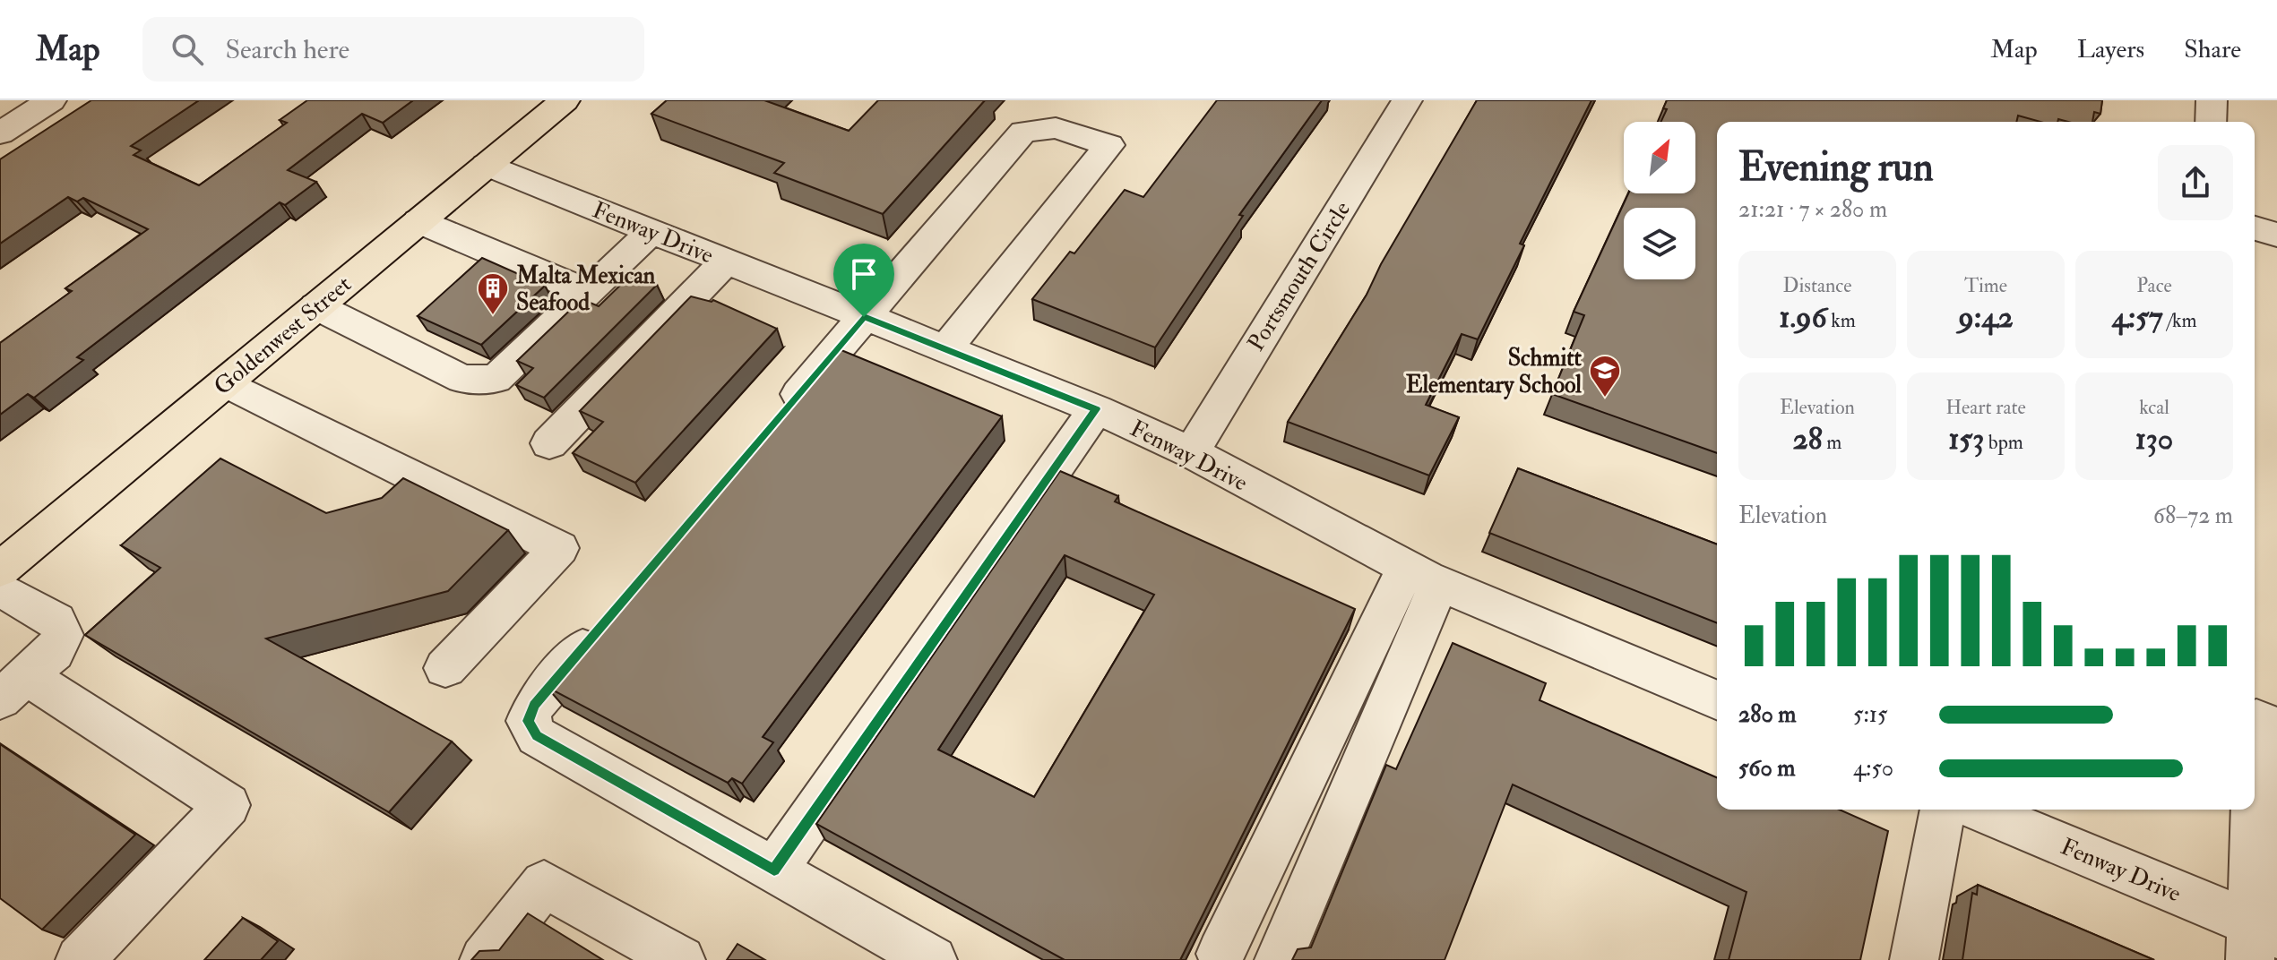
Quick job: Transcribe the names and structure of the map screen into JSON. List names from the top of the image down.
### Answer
{
  "streets": {
    "main road": ["Goldenwest Street"],
    "street": ["Fenway Drive", "Portsmouth Circle"]
  },
  "crossings": [
    ["Fenway Drive", "Portsmouth Circle"],
    ["Fenway Drive", "Goldenwest Street"]
  ],
  "places": {
    "building": ["Malta Mexican Seafood"],
    "school or university": ["Schmitt Elementary School"]
  },
  "north": "top right",
  "page": {
    "header": "Map",
    "search": "Search here",
    "nav": ["Map", "Layers", "Share"],
    "heading": ["Evening run", "21:21 · 7 × 280 m"],
    "stats": [
      ["Distance", "1.96 km"],
      ["Time", "9:42"],
      ["Pace", "4:57 /km"],
      ["Elevation", "28 m"],
      ["Heart rate", "153 bpm"],
      ["kcal", "130"]
    ],
    "chart": ["Elevation", "68–72 m"],
    "list": [
      {
        "name": "280 m",
        "note": "5:15"
      },
      {
        "name": "560 m",
        "note": "4:50"
      }
    ]
  }
}
